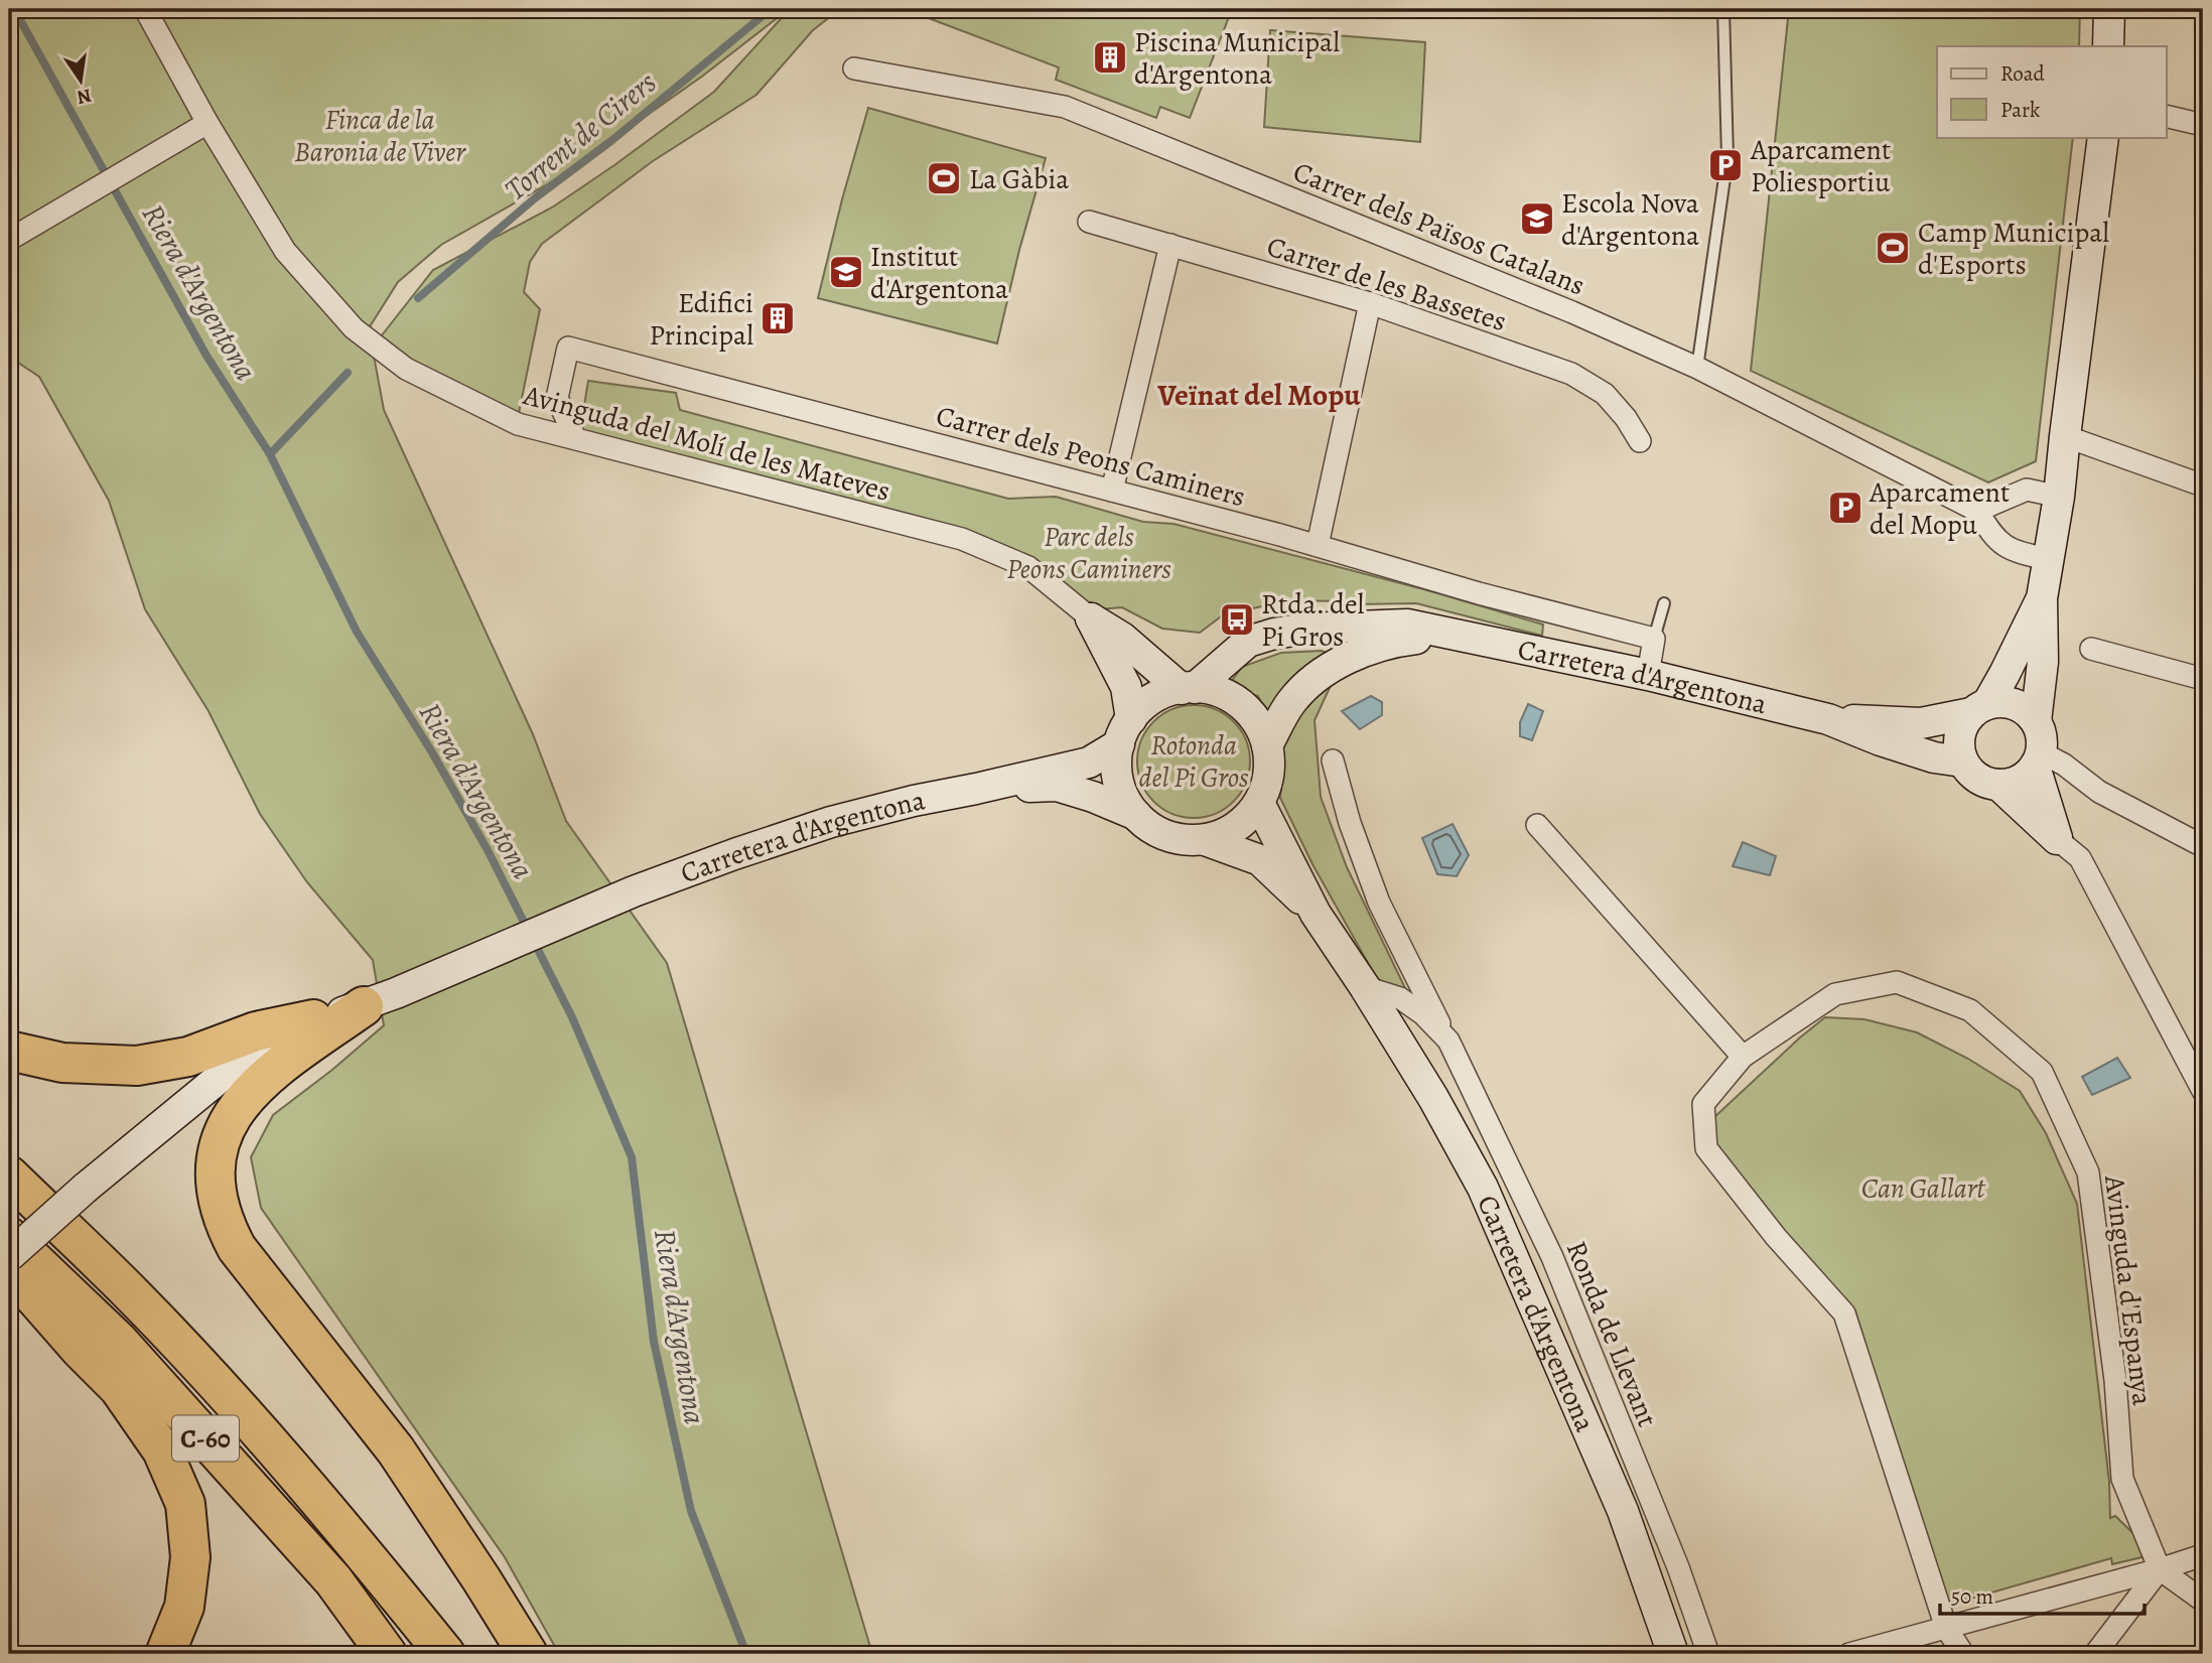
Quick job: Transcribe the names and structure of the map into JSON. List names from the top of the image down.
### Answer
{
  "streets": {
    "highway": ["C-60"],
    "street": [
      "Carrer dels Països Catalans",
      "Carrer de les Bassetes",
      "Avinguda del Molí de les Mateves",
      "Carrer dels Peons Caminers",
      "Carretera d'Argentona",
      "Avinguda d'Espanya",
      "Ronda de Llevant"
    ]
  },
  "crossings": [
    ["Avinguda del Molí de les Mateves", "Carrer dels Peons Caminers"],
    ["Carretera d'Argentona", "Ronda de Llevant"]
  ],
  "districts": ["Veïnat del Mopu"],
  "water": ["Torrent de Cirers", "Riera d'Argentona"],
  "parks": [
    "Finca de la Baronia de Viver",
    "Parc dels Peons Caminers",
    "Rotonda del Pi Gros",
    "Can Gallart"
  ],
  "places": {
    "building": ["Piscina Municipal d'Argentona", "Edifici Principal"],
    "parking": ["Aparcament Poliesportiu", "Aparcament del Mopu"],
    "sports": ["La Gàbia", "Camp Municipal d'Esports"],
    "school or university": ["Escola Nova d'Argentona", "Institut d'Argentona"],
    "bus stop": ["Rtda. del Pi Gros"]
  },
  "legend": ["Road", "Park"],
  "scale_bar": "50 m",
  "north": "bottom"
}
